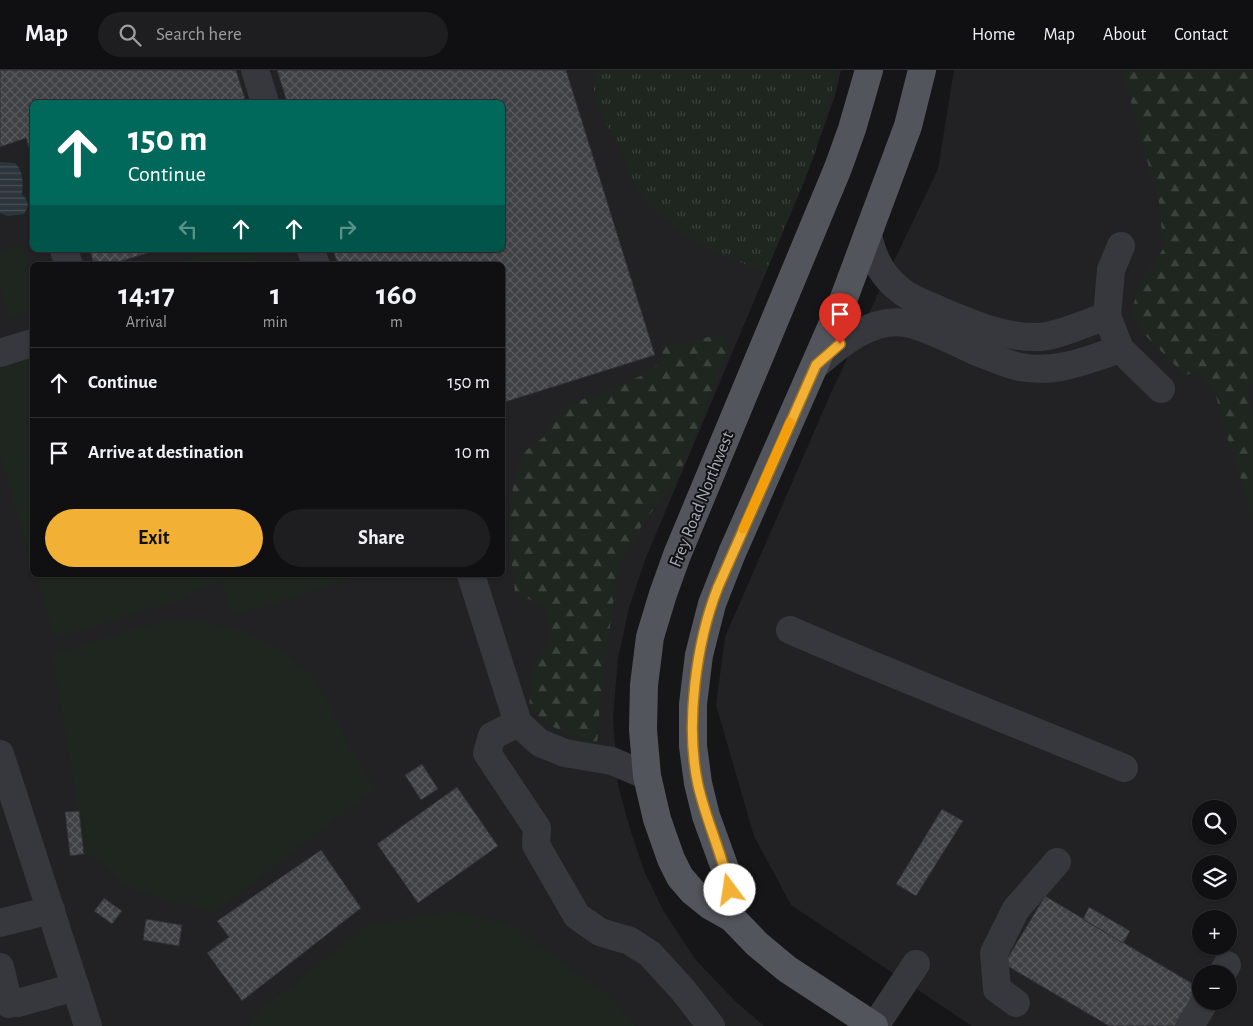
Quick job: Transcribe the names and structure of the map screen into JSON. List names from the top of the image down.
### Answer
{
  "streets": {
    "main road": ["Frey Road Northwest"]
  },
  "page": {
    "header": "Map",
    "search": "Search here",
    "nav": [
      "Home",
      "Map",
      "About",
      "Contact"
    ],
    "turn": ["150 m", "Continue"],
    "eta": [
      "14:17",
      "Arrival",
      "1",
      "min",
      "160",
      "m"
    ],
    "list": [
      {
        "name": "Continue",
        "value": "150 m"
      },
      {
        "name": "Arrive at destination",
        "value": "10 m"
      }
    ],
    "buttons": ["Exit", "Share"],
    "map_buttons": ["+", "−"]
  }
}
